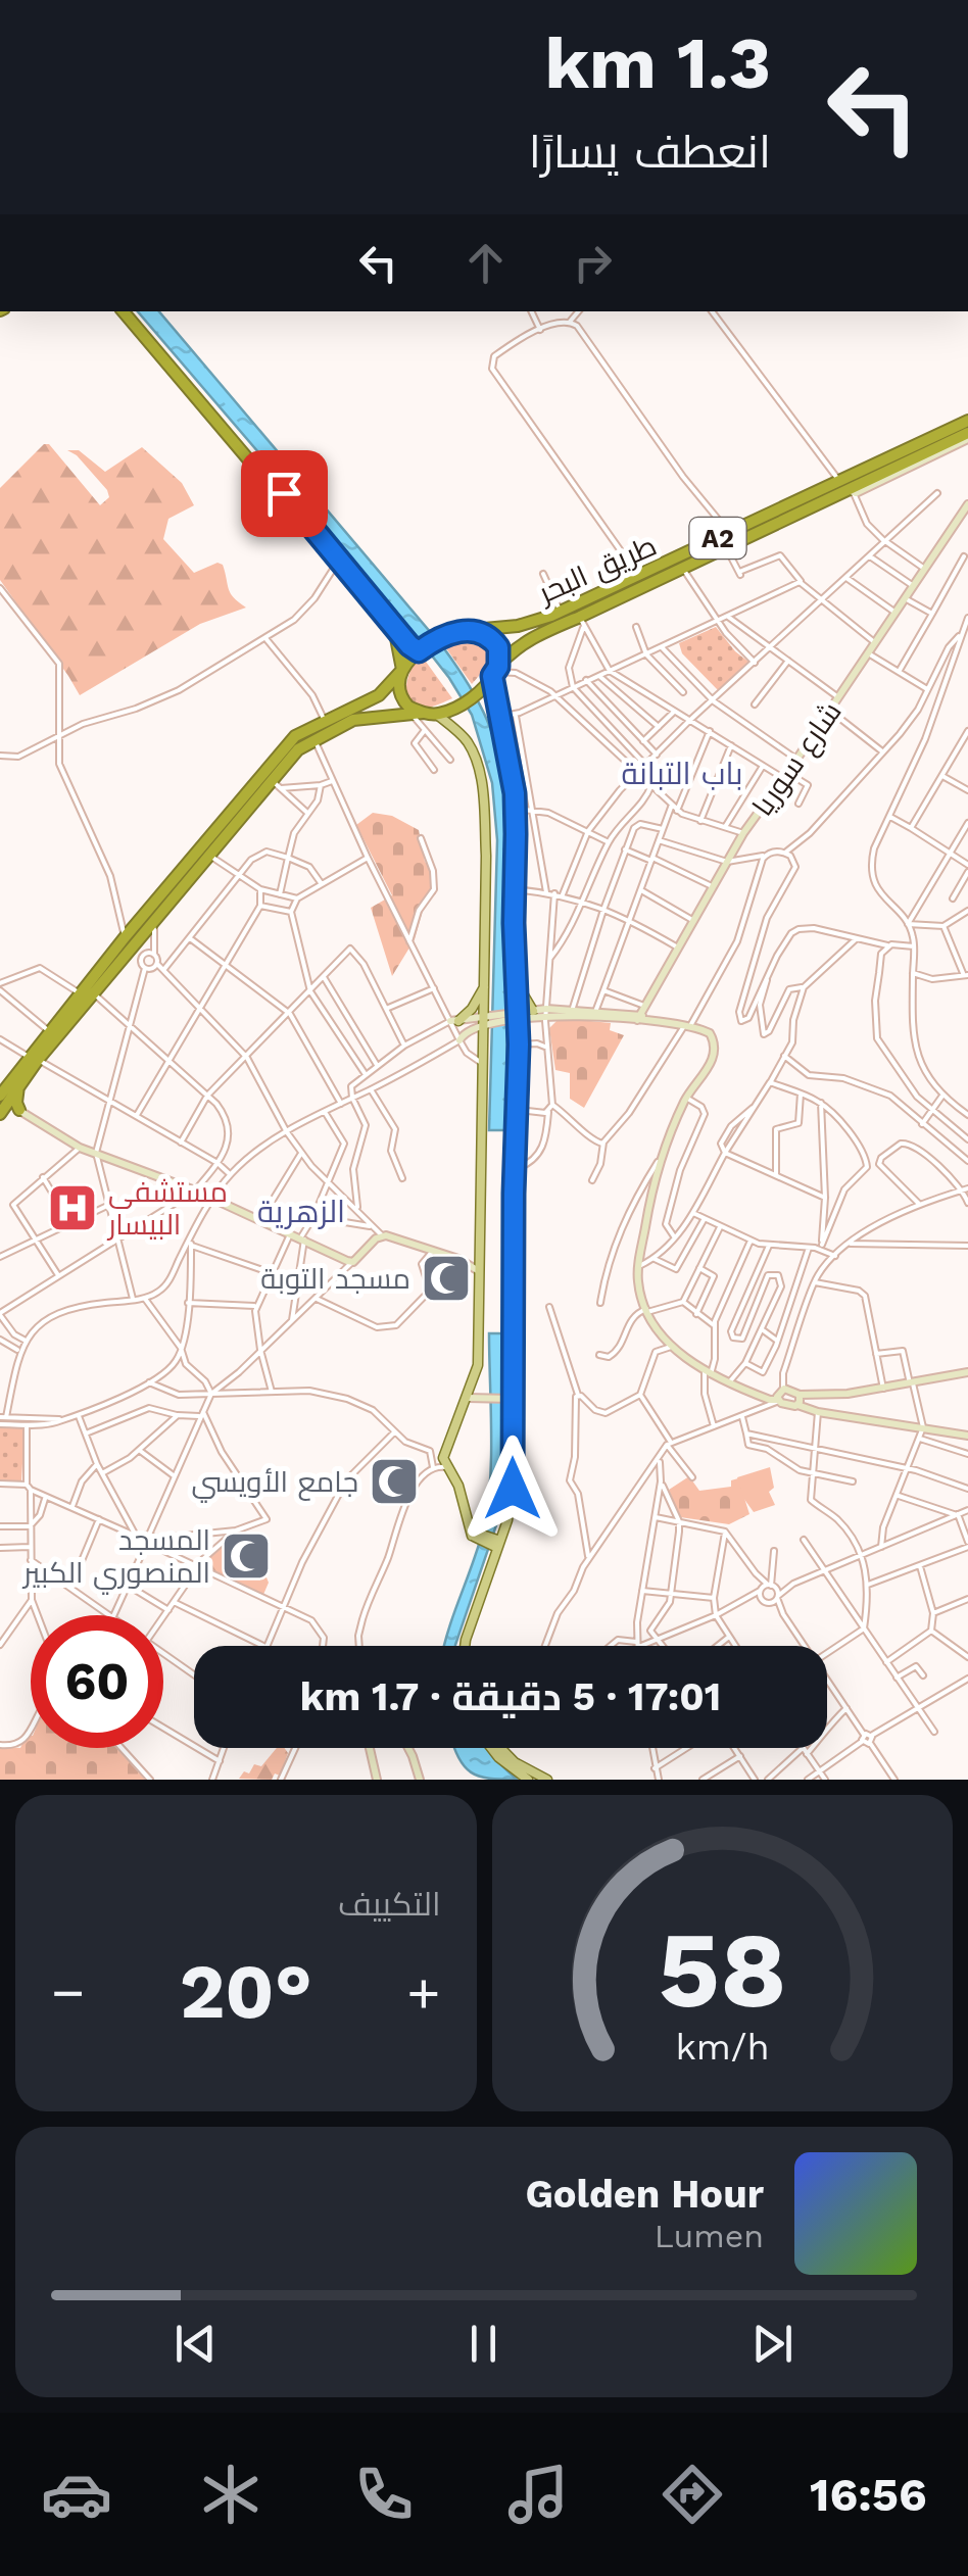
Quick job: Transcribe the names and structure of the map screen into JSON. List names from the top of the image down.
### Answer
{
  "streets": {
    "highway": ["A2", "طريق البحر"],
    "street": ["شارع سوريا"]
  },
  "crossings": [
    ["A2", "طريق البحر"]
  ],
  "districts": ["باب التبانة", "الزهرية"],
  "places": {
    "hospital": ["مستشفی البيسار"],
    "mosque": ["مسجد التوبة", "جامع الأويسي", "المسجد المنصوري الكبير"]
  },
  "page": {
    "turn": ["1.3 km", "انعطف يسارًا"],
    "limit": "60",
    "trip": "17:01 · 5 دقيقة · 1.7 km",
    "tile": "التكييف",
    "heat": ["−", "20°", "+"],
    "song": ["Golden Hour", "Lumen"],
    "tabs": "16:56",
    "gauge": ["58", "km/h"]
  }
}
